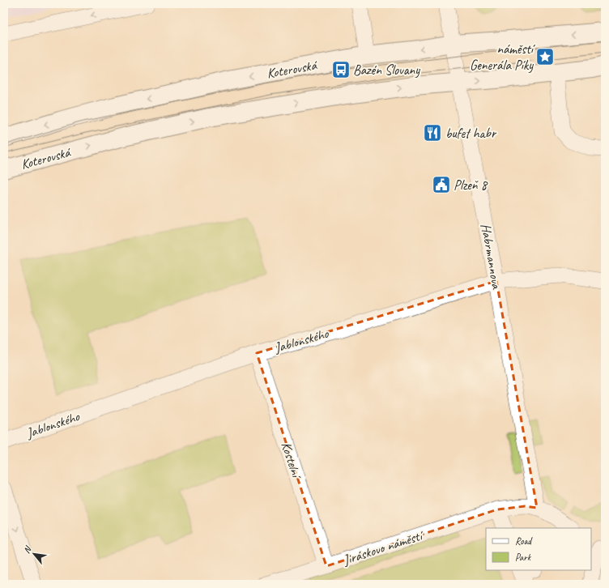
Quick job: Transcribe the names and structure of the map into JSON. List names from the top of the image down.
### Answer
{
  "streets": {
    "street": [
      "Koterovská",
      "Habrmannova",
      "Jablonského",
      "Kostelní",
      "Jiráskovo náměstí"
    ]
  },
  "crossings": [
    ["Koterovská", "Habrmannova"],
    ["Habrmannova", "Jablonského"],
    ["Habrmannova", "Jiráskovo náměstí"],
    ["Jablonského", "Kostelní"],
    ["Kostelní", "Jiráskovo náměstí"]
  ],
  "places": {
    "place": ["náměstí Generála Píky"],
    "bus stop": ["Bazén Slovany"],
    "restaurant": ["bufet habr"],
    "public building": ["Plzeň 8"]
  },
  "legend": ["Road", "Park"],
  "north": "top left"
}
